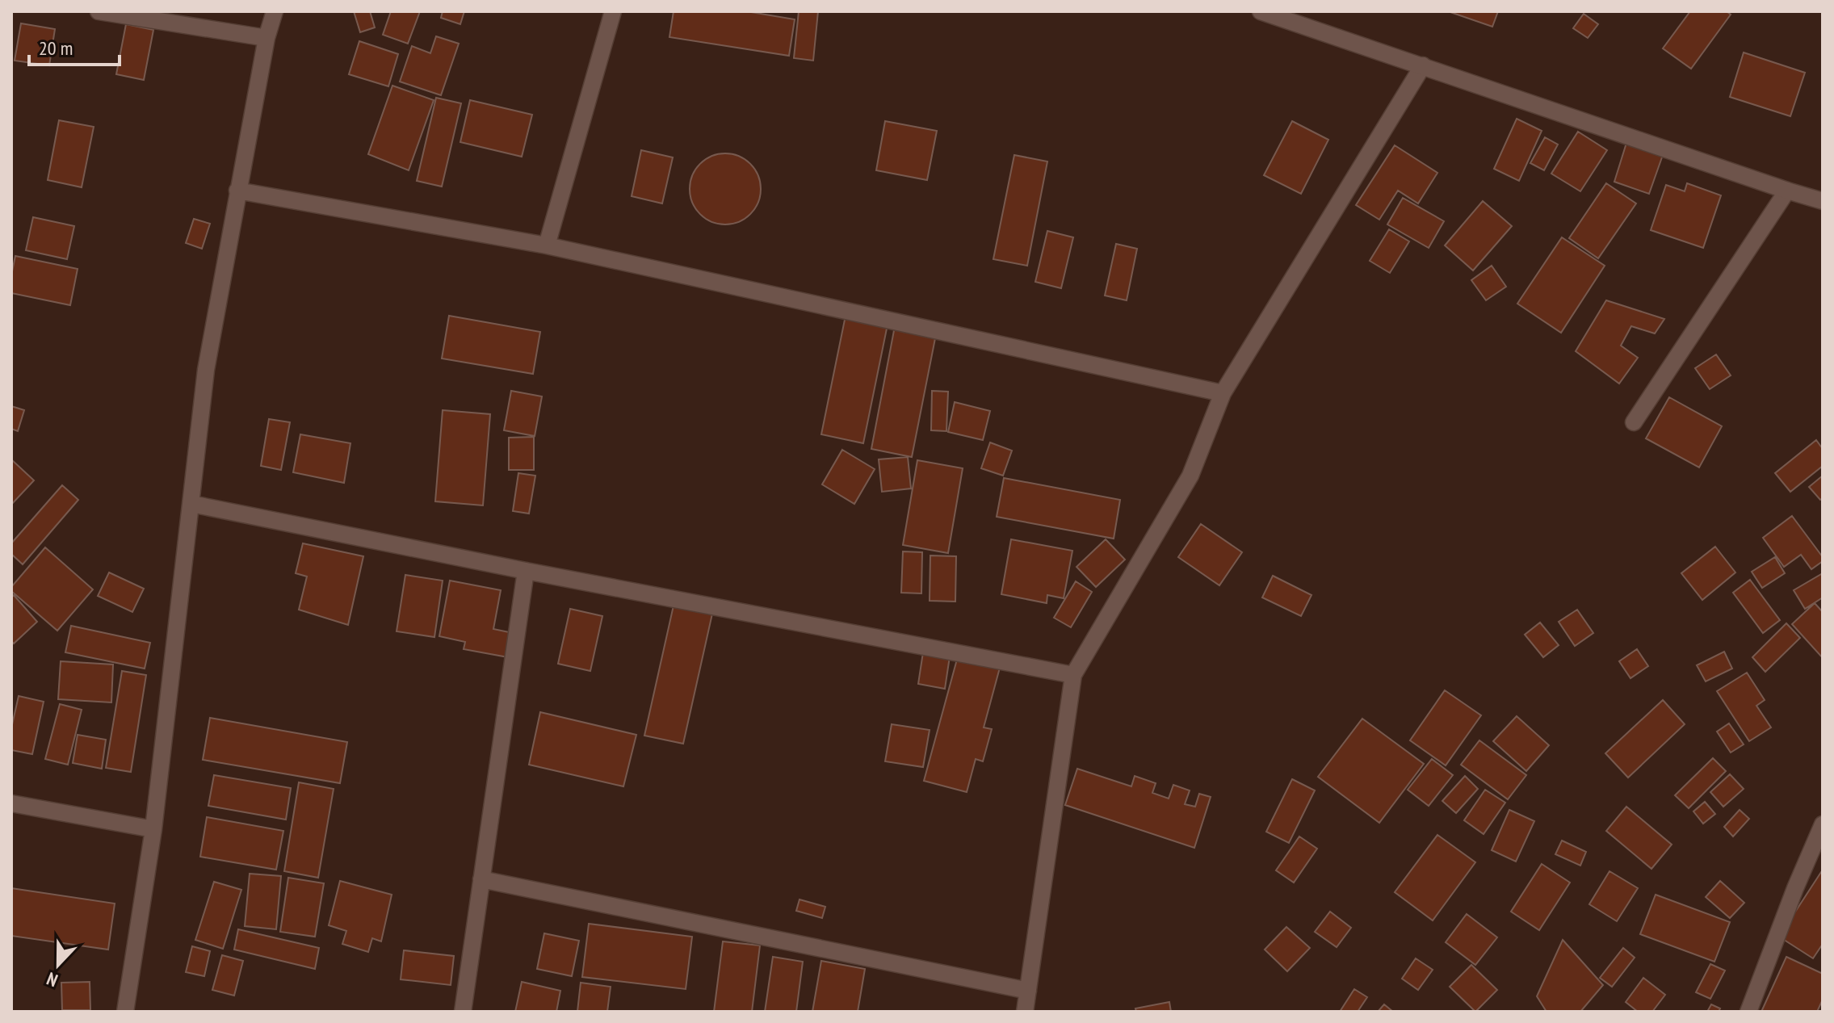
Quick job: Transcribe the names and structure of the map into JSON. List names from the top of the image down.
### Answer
{
  "scale_bar": "20 m",
  "north": "bottom"
}
